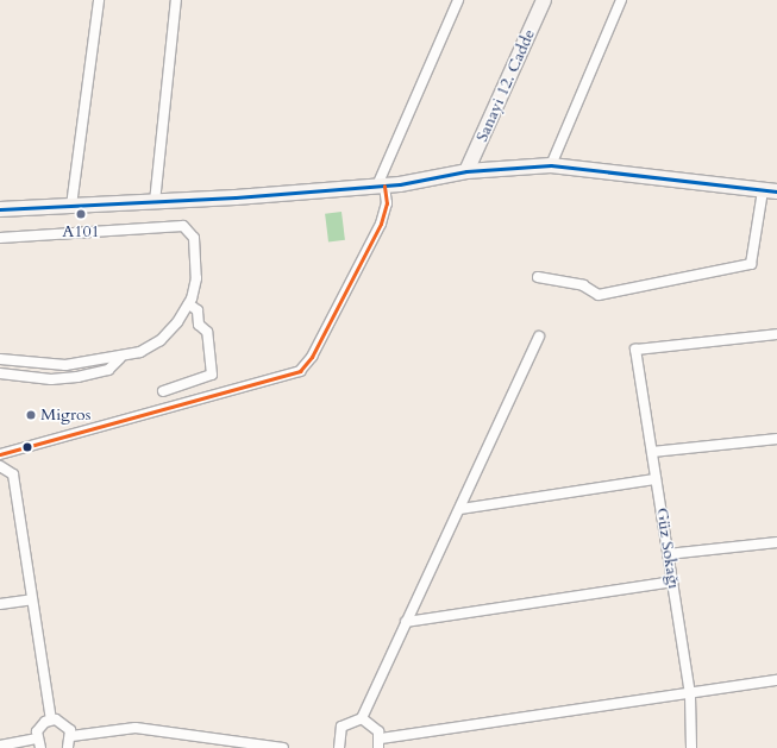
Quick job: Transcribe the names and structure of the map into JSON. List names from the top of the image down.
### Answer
{
  "streets": {
    "main road": ["Sanayi 12. Cadde"],
    "street": ["Güz Sokağı"]
  },
  "places": ["A101", "Migros"]
}
